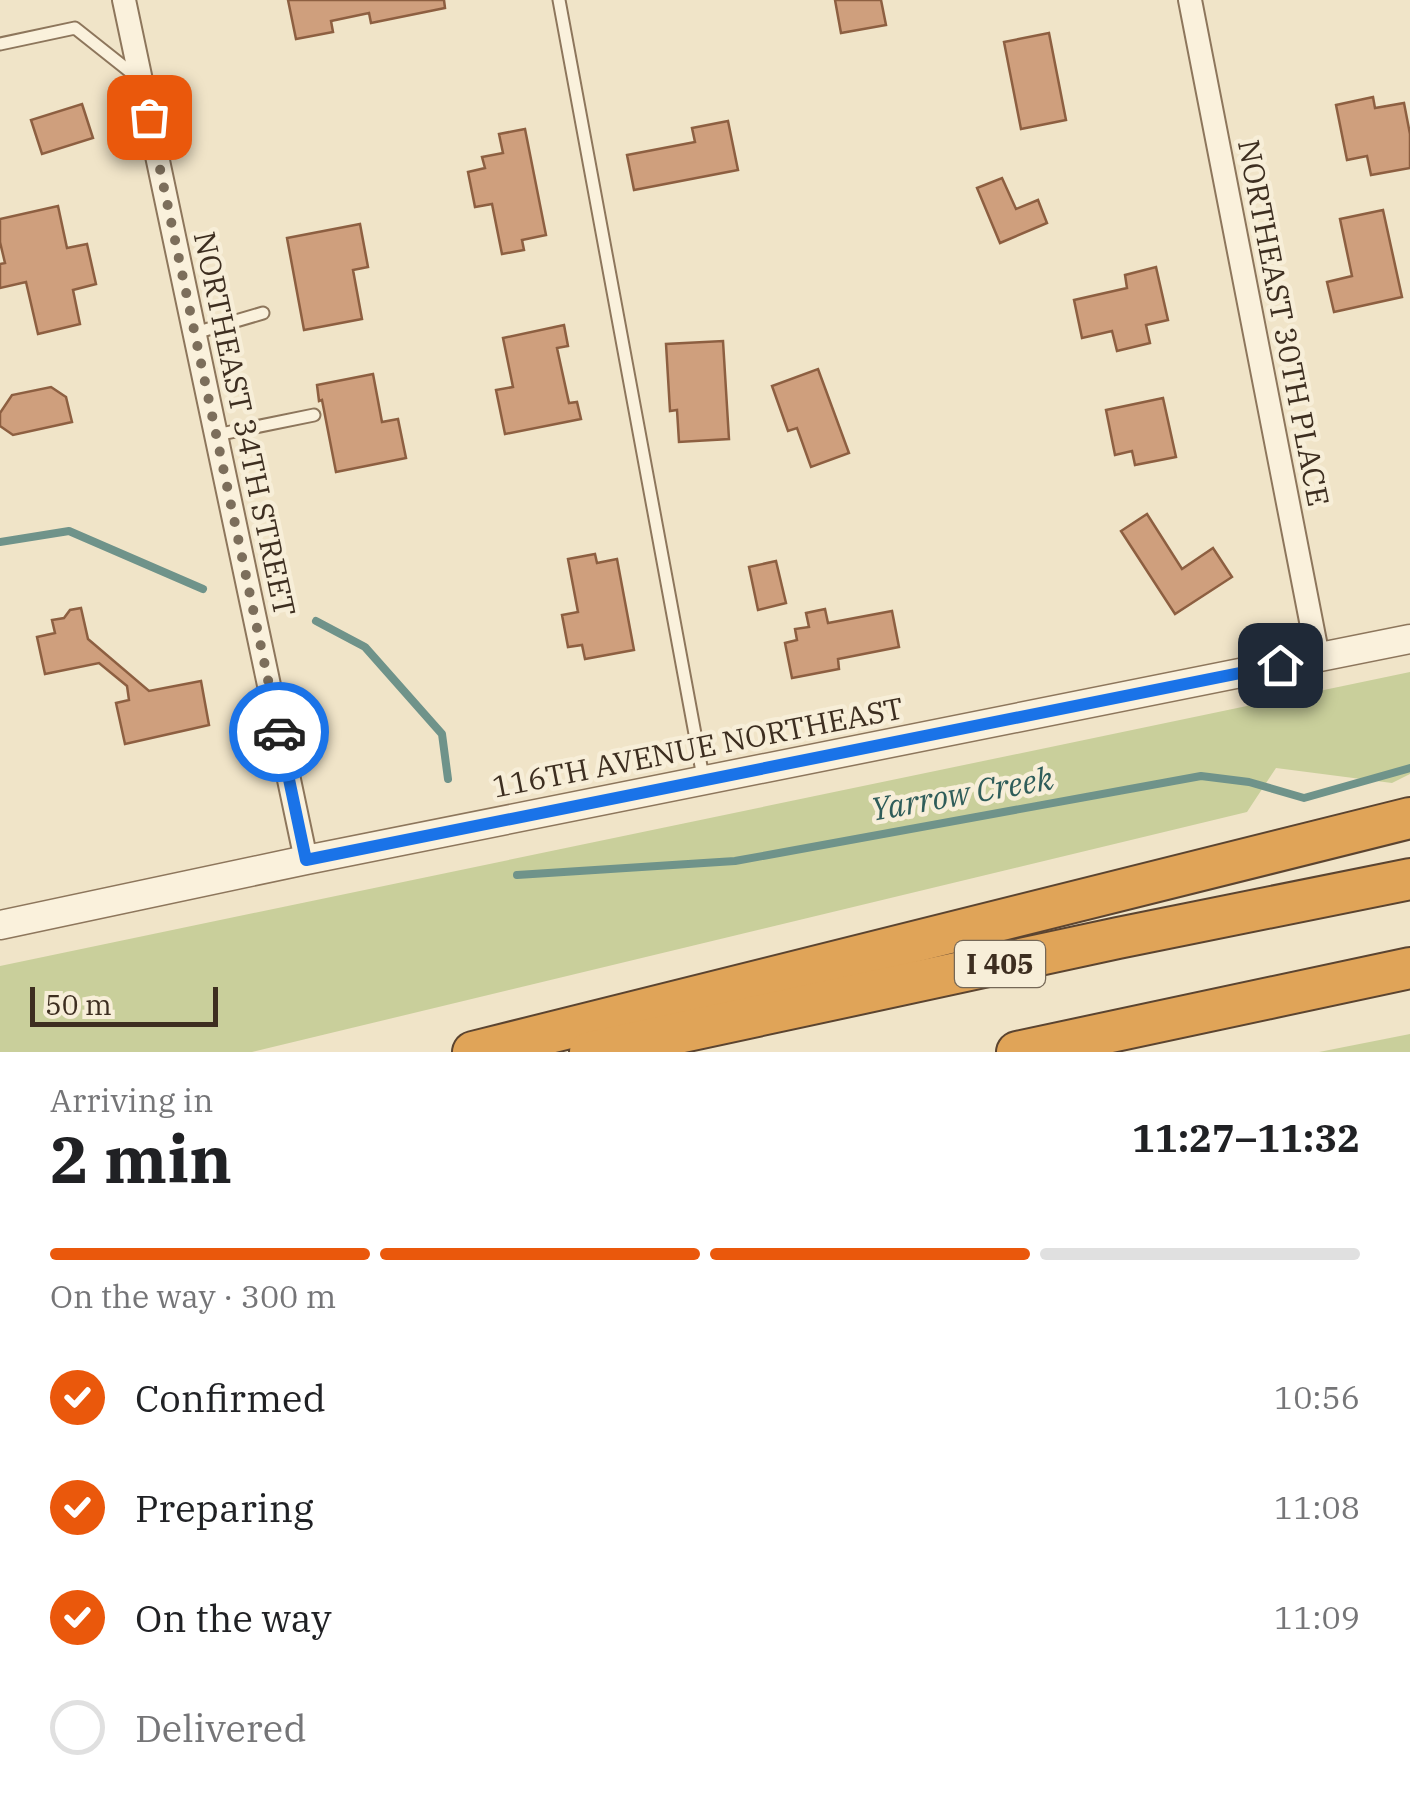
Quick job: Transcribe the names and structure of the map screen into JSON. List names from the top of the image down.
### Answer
{
  "streets": {
    "highway": ["I 405"],
    "street": ["NORTHEAST 30TH PLACE", "NORTHEAST 34TH STREET", "116TH AVENUE NORTHEAST"]
  },
  "crossings": [
    ["NORTHEAST 30TH PLACE", "116TH AVENUE NORTHEAST"],
    ["NORTHEAST 34TH STREET", "116TH AVENUE NORTHEAST"]
  ],
  "water": ["Yarrow Creek"],
  "scale_bar": "50 m",
  "page": {
    "scale": "50 m",
    "heading": ["2 min", "Arriving in", "11:27–11:32"],
    "bar": "On the way · 300 m",
    "list": [
      ["Confirmed", "10:56"],
      ["Preparing", "11:08"],
      ["On the way", "11:09"],
      "Delivered"
    ]
  }
}
